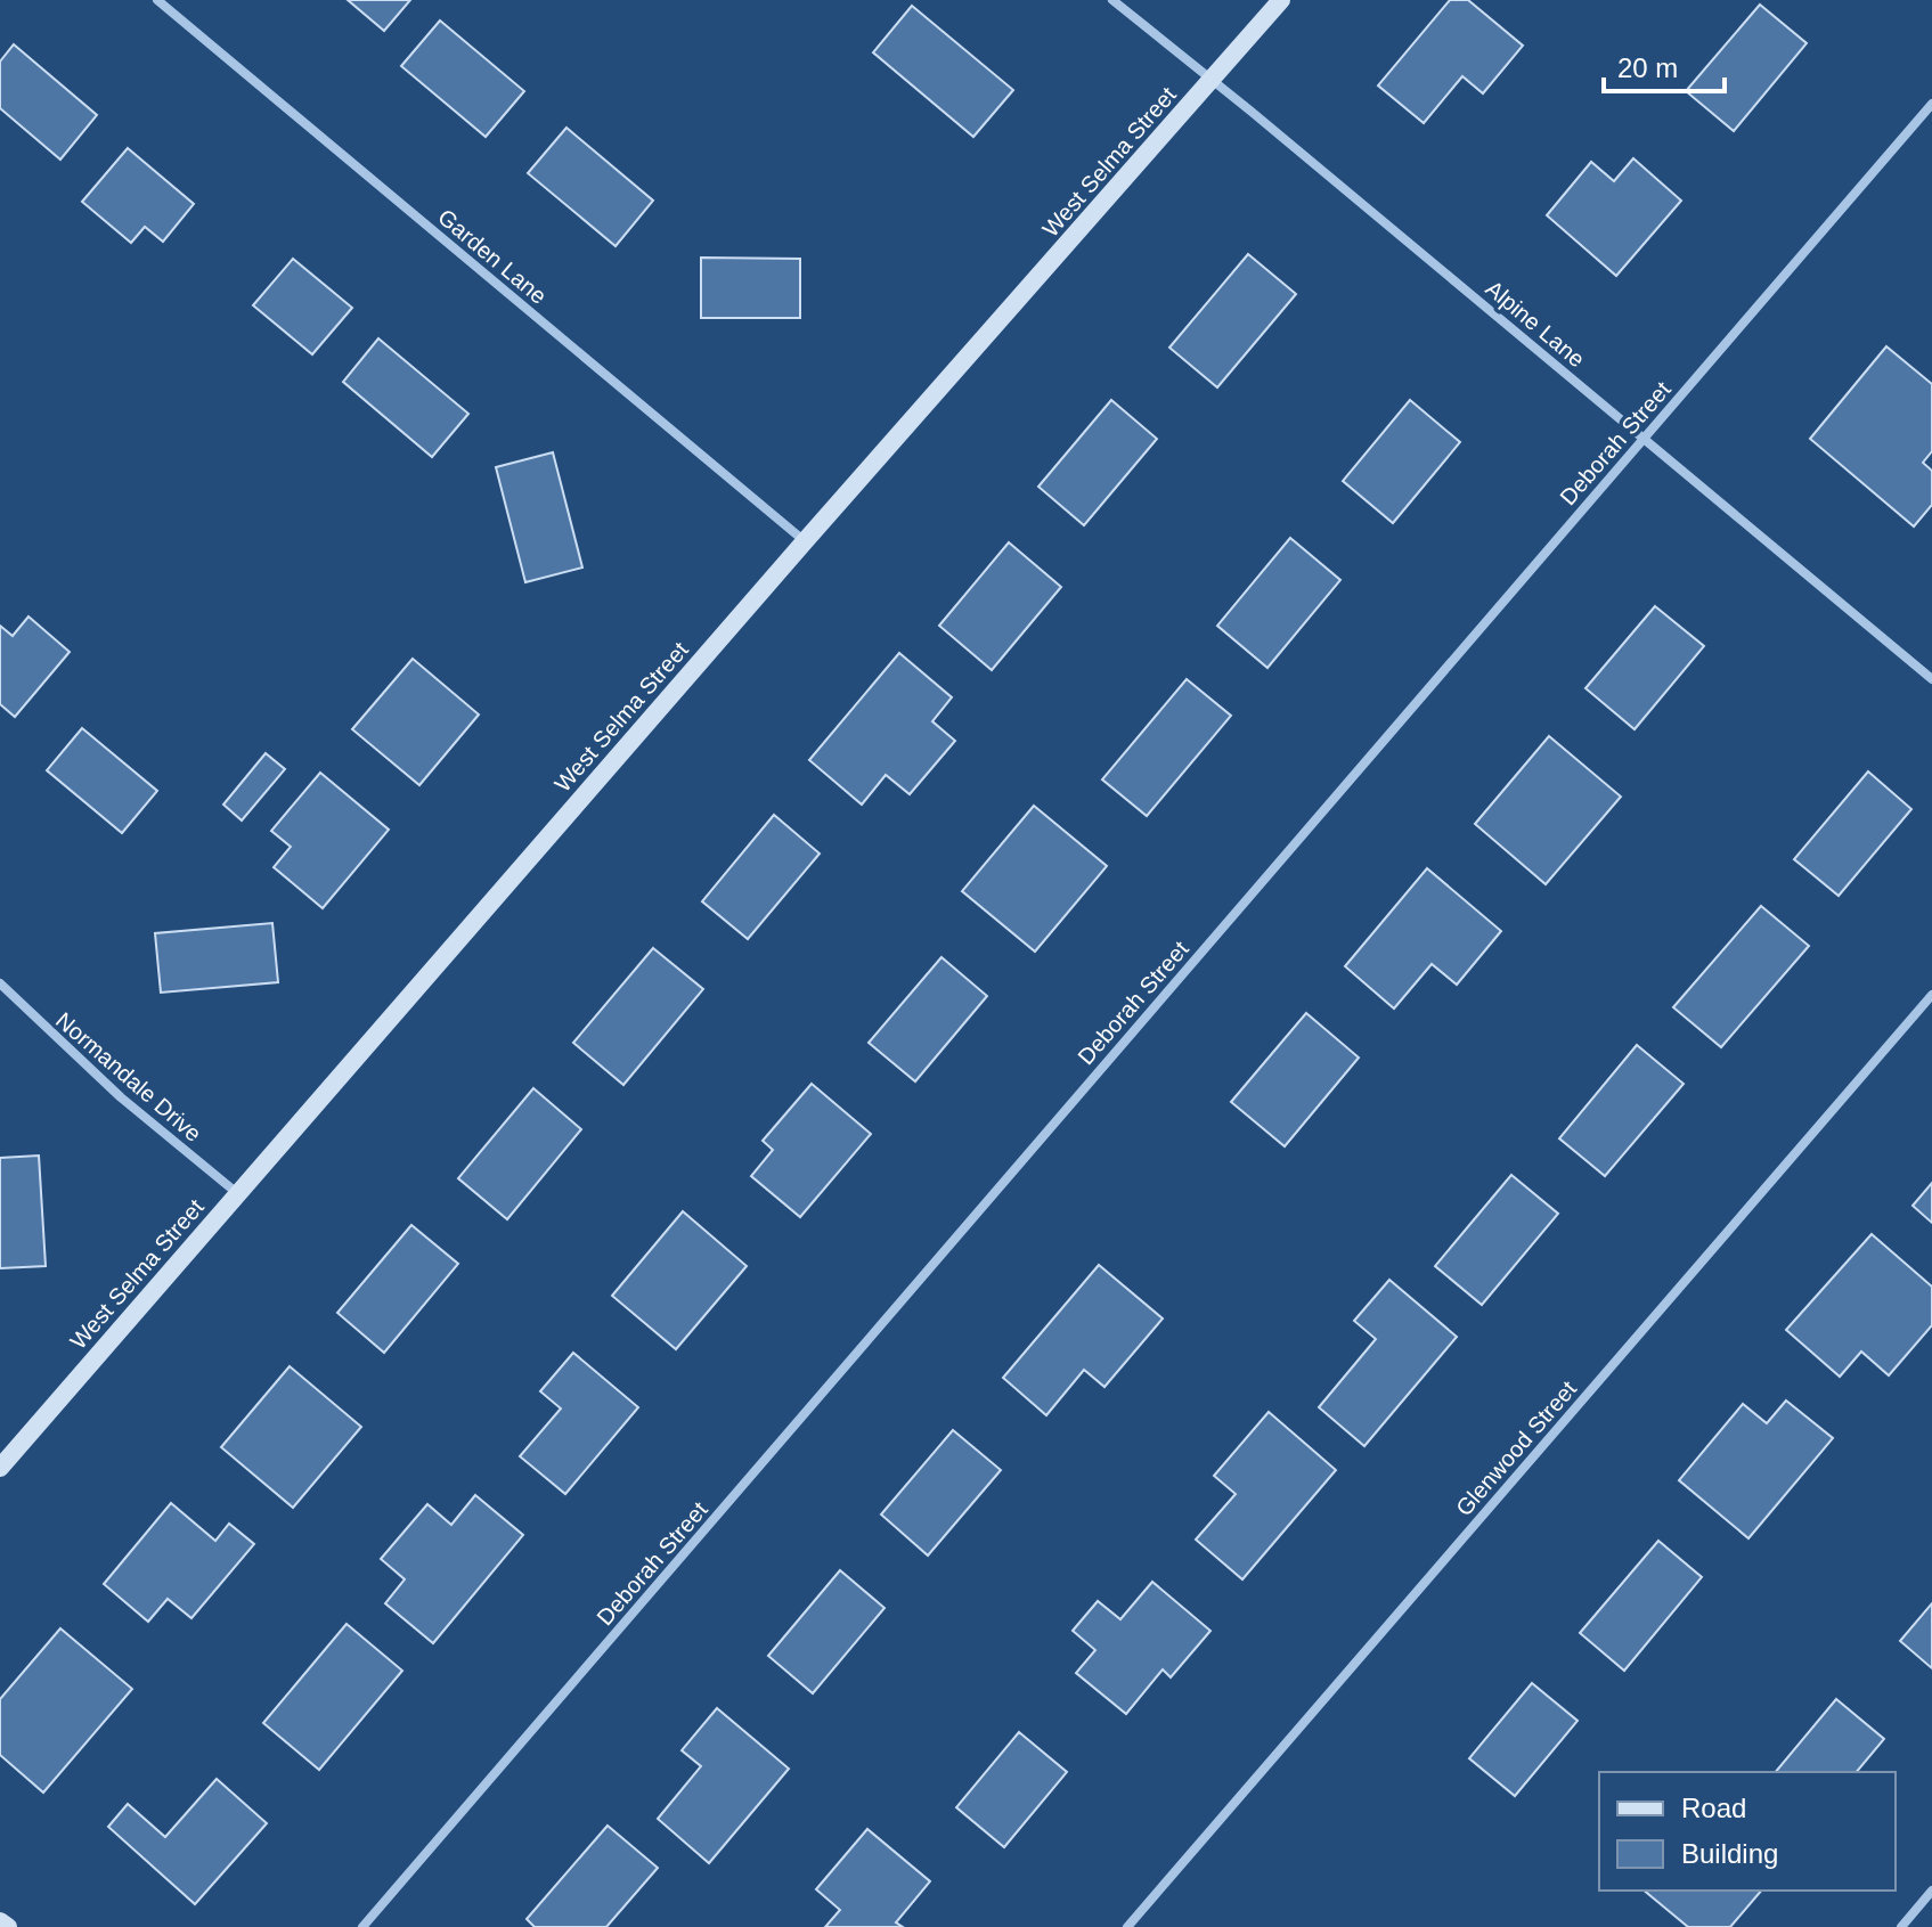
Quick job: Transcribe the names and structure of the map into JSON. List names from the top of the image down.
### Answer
{
  "streets": {
    "street": [
      "West Selma Street",
      "Garden Lane",
      "Alpine Lane",
      "Deborah Street",
      "Normandale Drive",
      "Glenwood Street"
    ]
  },
  "crossings": [
    ["West Selma Street", "Garden Lane"],
    ["West Selma Street", "Alpine Lane"],
    ["West Selma Street", "Normandale Drive"],
    ["Alpine Lane", "Deborah Street"]
  ],
  "legend": ["Road", "Building"],
  "scale_bar": "20 m"
}
